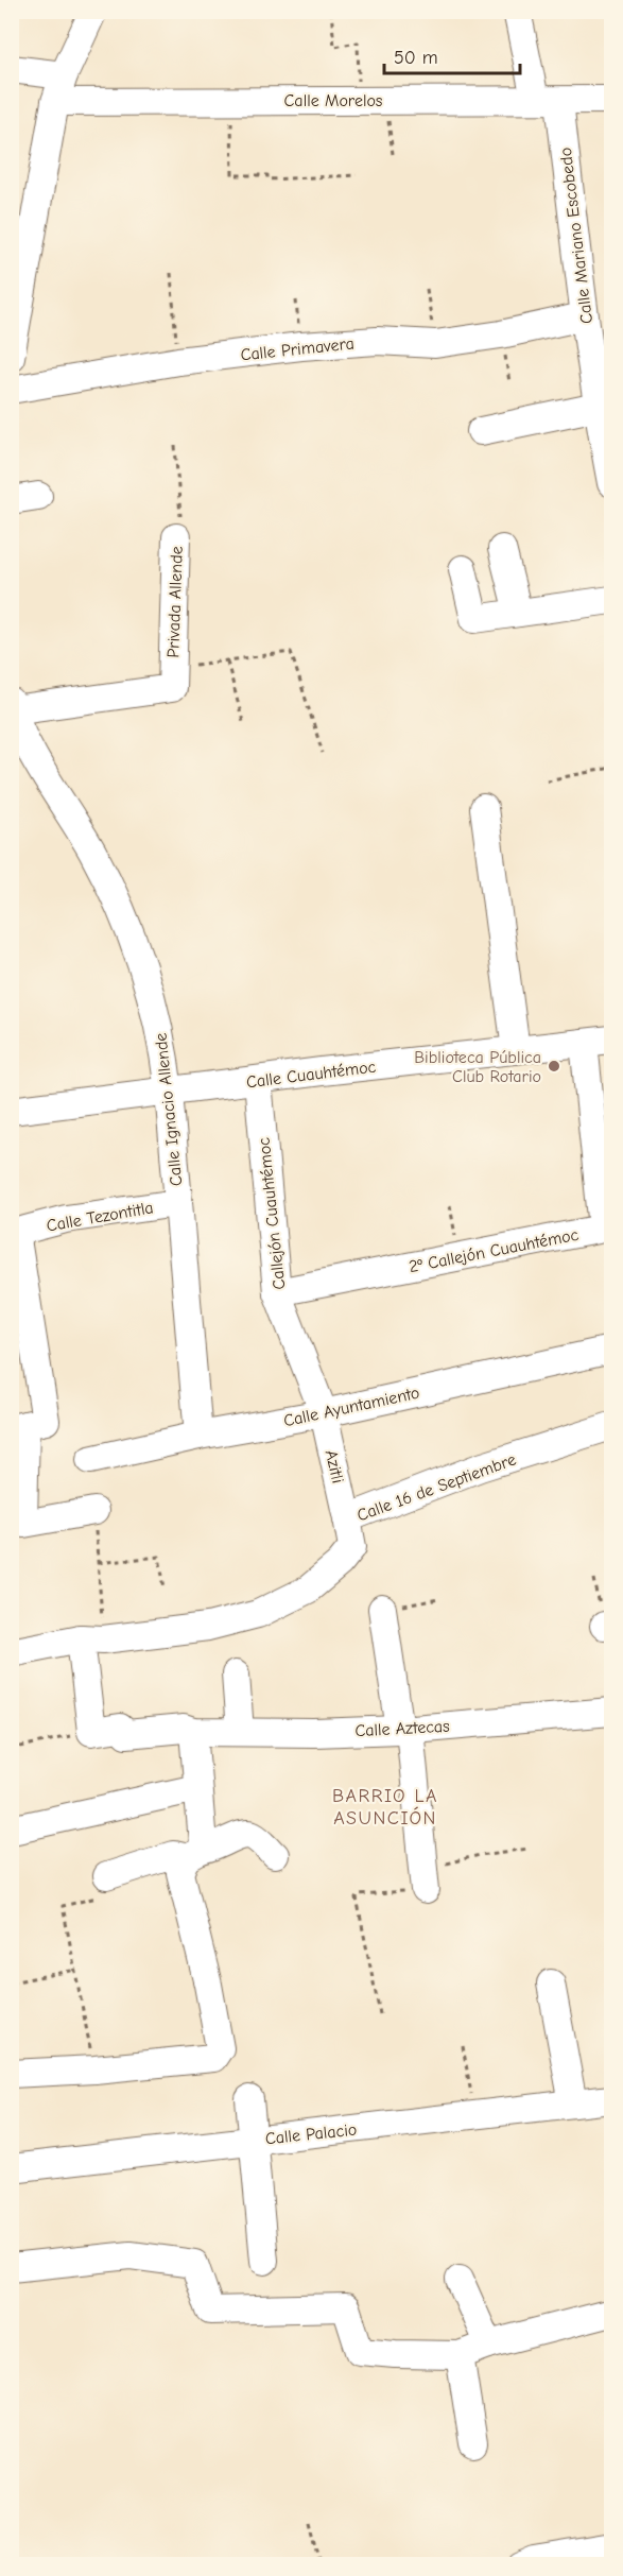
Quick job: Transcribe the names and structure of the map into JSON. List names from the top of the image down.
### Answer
{
  "streets": {
    "street": [
      "Calle Morelos",
      "Calle Mariano Escobedo",
      "Calle Primavera",
      "Privada Allende",
      "Calle Cuauhtémoc",
      "Calle Ignacio Allende",
      "Callejón Cuauhtémoc",
      "Calle Tezontitla",
      "2º Callejón Cuauhtémoc",
      "Calle Ayuntamiento",
      "Azitli",
      "Calle 16 de Septiembre",
      "Calle Aztecas",
      "Calle Palacio"
    ]
  },
  "crossings": [
    ["Calle Morelos", "Calle Mariano Escobedo"],
    ["Calle Mariano Escobedo", "Calle Primavera"],
    ["Calle Cuauhtémoc", "Calle Ignacio Allende"],
    ["Calle Cuauhtémoc", "Callejón Cuauhtémoc"],
    ["Calle Cuauhtémoc", "2º Callejón Cuauhtémoc"],
    ["Calle Ignacio Allende", "Calle Tezontitla"],
    ["Calle Ignacio Allende", "Calle Ayuntamiento"],
    ["Callejón Cuauhtémoc", "2º Callejón Cuauhtémoc"],
    ["Callejón Cuauhtémoc", "Calle Ayuntamiento"],
    ["Callejón Cuauhtémoc", "Azitli"],
    ["Calle Ayuntamiento", "Azitli"],
    ["Azitli", "Calle 16 de Septiembre"]
  ],
  "districts": ["BARRIO LA ASUNCIÓN"],
  "places": ["Biblioteca Pública Club Rotario"],
  "scale_bar": "50 m"
}
